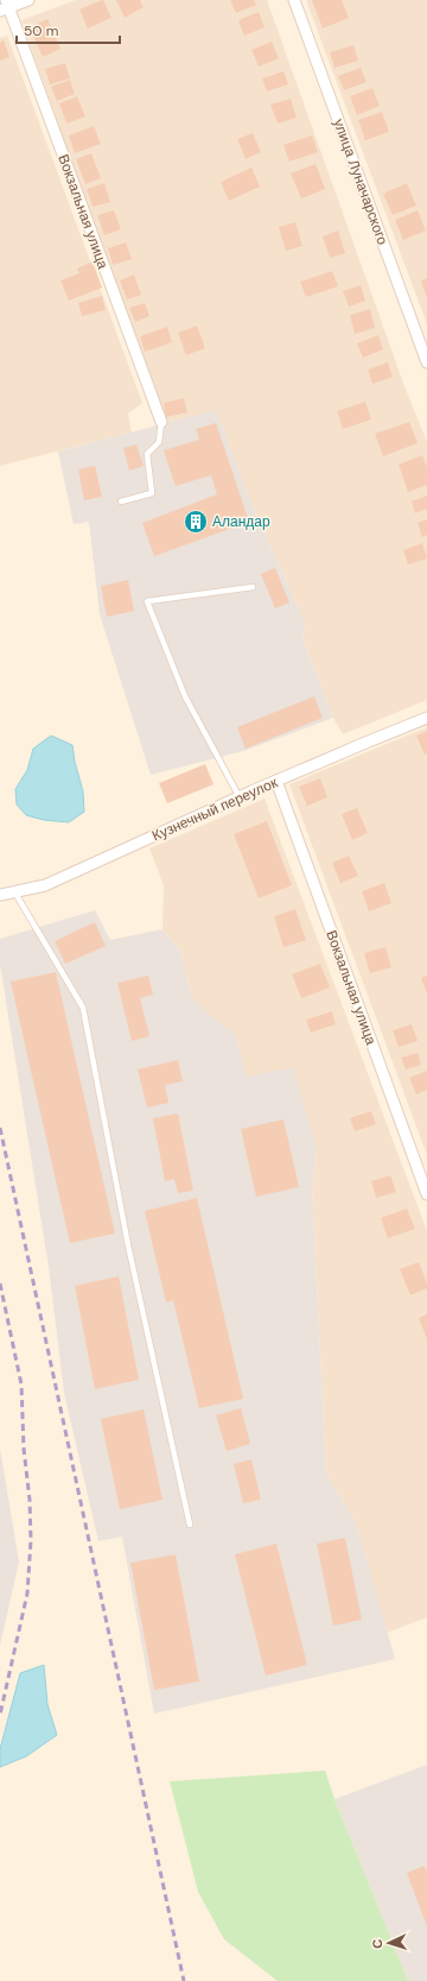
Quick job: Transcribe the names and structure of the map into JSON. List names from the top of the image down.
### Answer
{
  "streets": {
    "street": ["улица Луначарского", "Вокзальная улица", "Кузнечный переулок"]
  },
  "crossings": [
    ["Вокзальная улица", "Кузнечный переулок"]
  ],
  "places": {
    "building": ["Аландар"]
  },
  "scale_bar": "50 m",
  "north": "left"
}
